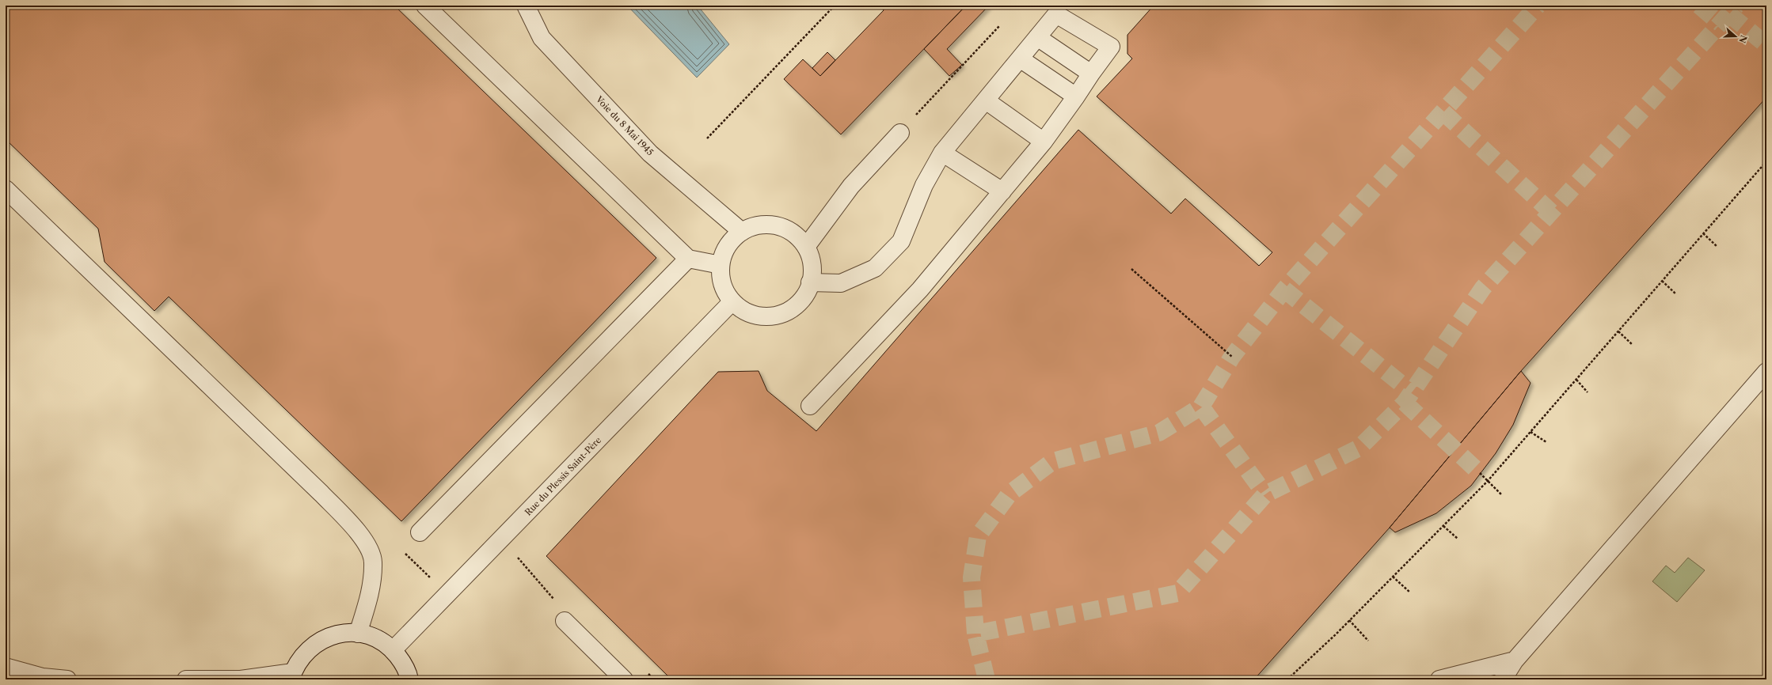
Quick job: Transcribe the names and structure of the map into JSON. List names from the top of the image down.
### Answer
{
  "streets": {
    "street": ["Voie du 8 Mai 1945", "Rue du Plessis Saint-Père"]
  },
  "crossings": [
    ["Voie du 8 Mai 1945", "Rue du Plessis Saint-Père"]
  ],
  "north": "right"
}
